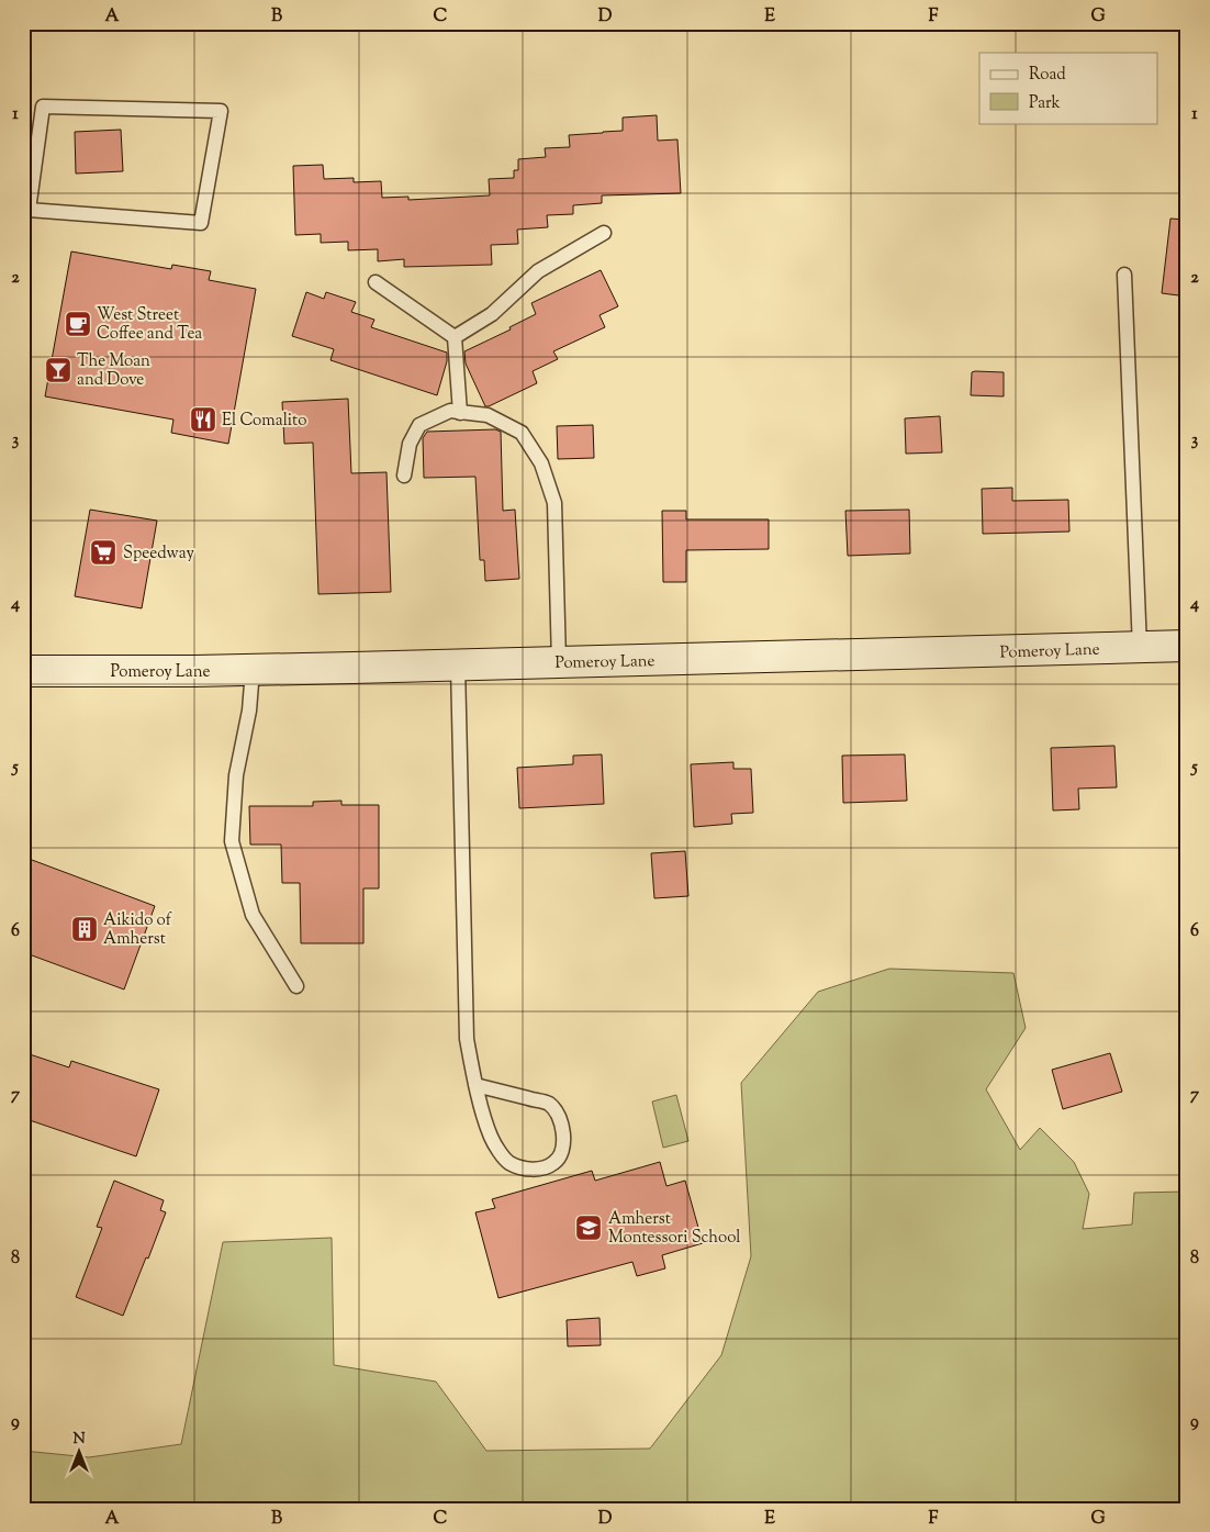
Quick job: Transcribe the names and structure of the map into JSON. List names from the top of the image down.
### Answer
{
  "streets": {
    "street": ["Pomeroy Lane"]
  },
  "places": {
    "cafe": ["West Street Coffee and Tea"],
    "bar": ["The Moan and Dove"],
    "restaurant": ["El Comalito"],
    "supermarket": ["Speedway"],
    "building": ["Aikido of Amherst"],
    "school or university": ["Amherst Montessori School"]
  },
  "legend": ["Road", "Park"],
  "north": "top",
  "grid": {
    "columns": [
      "A",
      "B",
      "C",
      "D",
      "E",
      "F",
      "G"
    ],
    "rows": [
      "1",
      "2",
      "3",
      "4",
      "5",
      "6",
      "7",
      "8",
      "9"
    ]
  }
}
